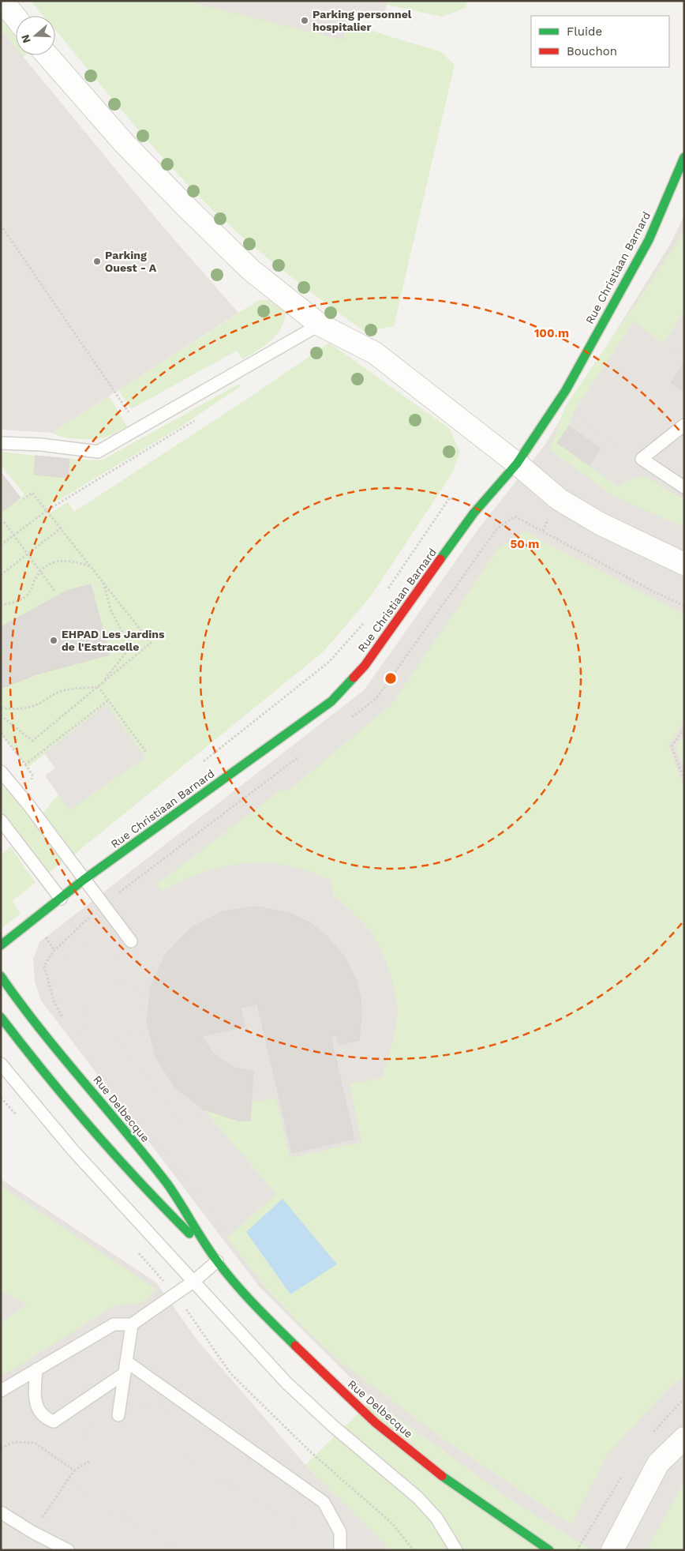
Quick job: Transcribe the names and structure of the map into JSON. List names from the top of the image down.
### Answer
{
  "streets": {
    "street": ["Rue Christiaan Barnard", "Rue Delbecque"]
  },
  "places": ["Parking personnel hospitalier", "Parking Ouest - A", "EHPAD Les Jardins de l'Estracelle"],
  "legend": ["Fluide", "Bouchon"],
  "north": "left",
  "rings": ["100 m", "50 m"]
}
